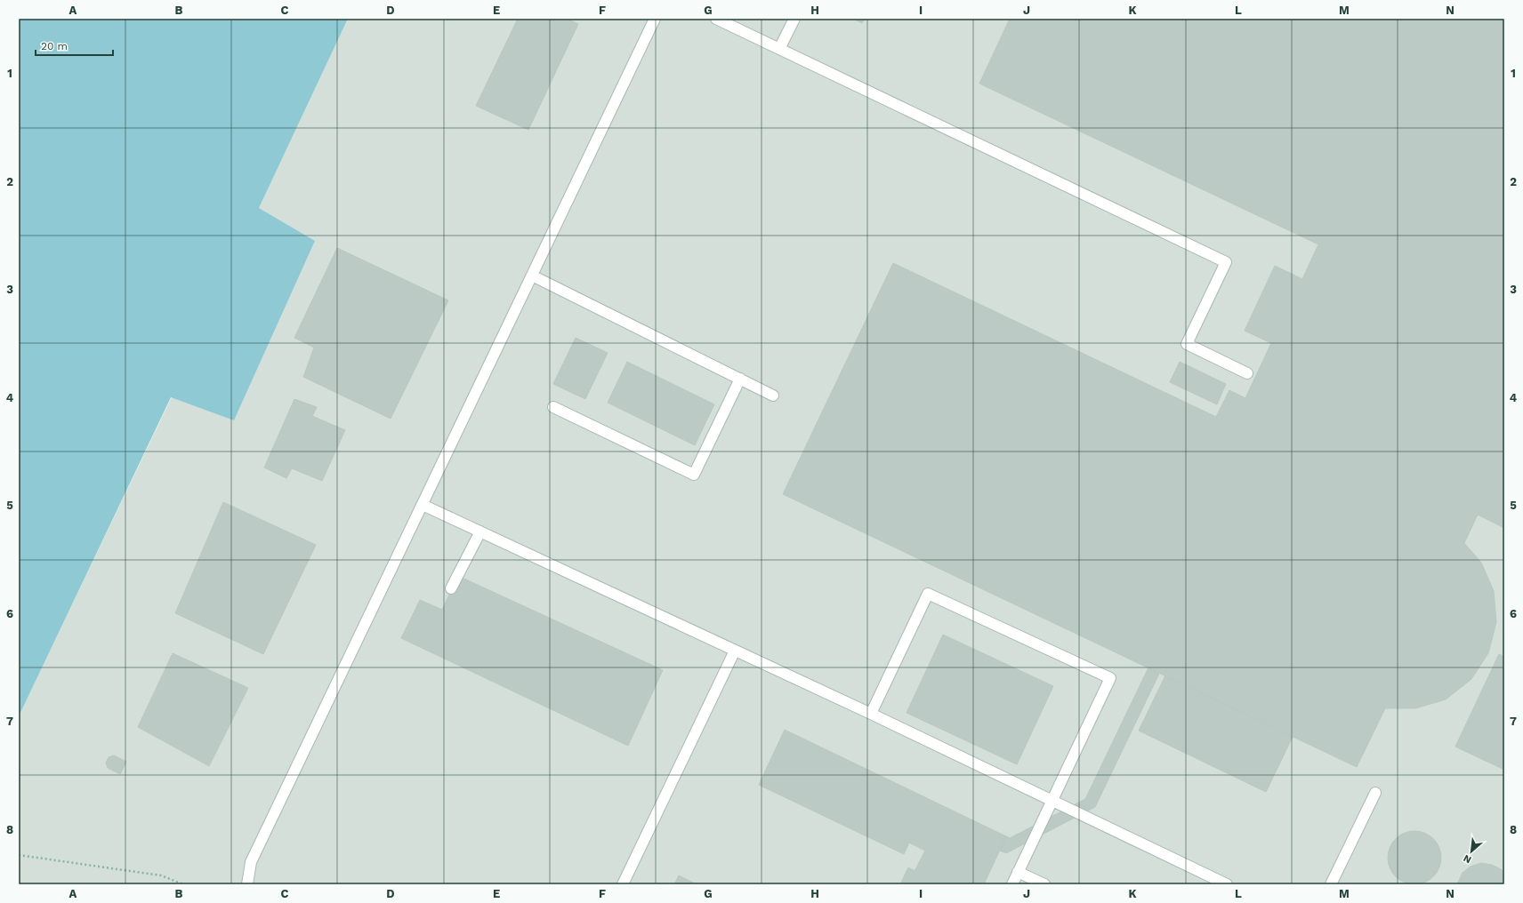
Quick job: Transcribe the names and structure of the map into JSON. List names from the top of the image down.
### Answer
{
  "scale_bar": "20 m",
  "north": "bottom left",
  "grid": {
    "columns": [
      "A",
      "B",
      "C",
      "D",
      "E",
      "F",
      "G",
      "H",
      "I",
      "J",
      "K",
      "L",
      "M",
      "N"
    ],
    "rows": [
      "1",
      "2",
      "3",
      "4",
      "5",
      "6",
      "7",
      "8"
    ]
  }
}
